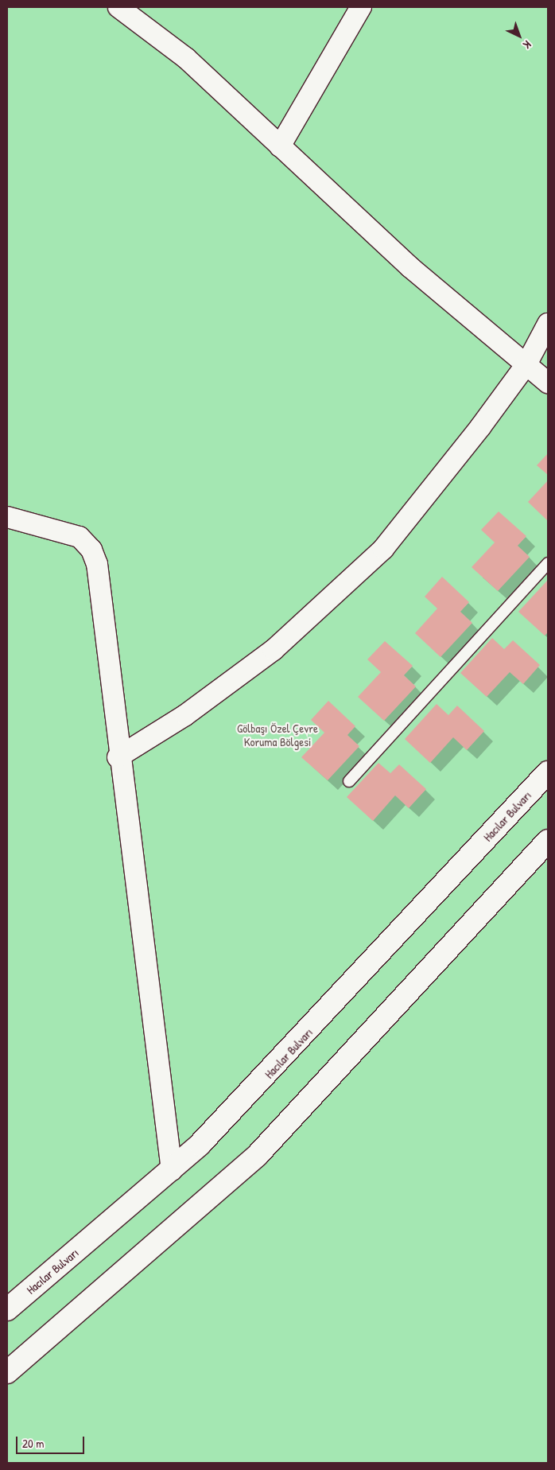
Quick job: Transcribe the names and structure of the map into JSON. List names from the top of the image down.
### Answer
{
  "streets": {
    "main road": ["Hacılar Bulvarı"]
  },
  "parks": ["Gölbaşı Özel Çevre Koruma Bölgesi"],
  "scale_bar": "20 m",
  "north": "bottom right"
}
